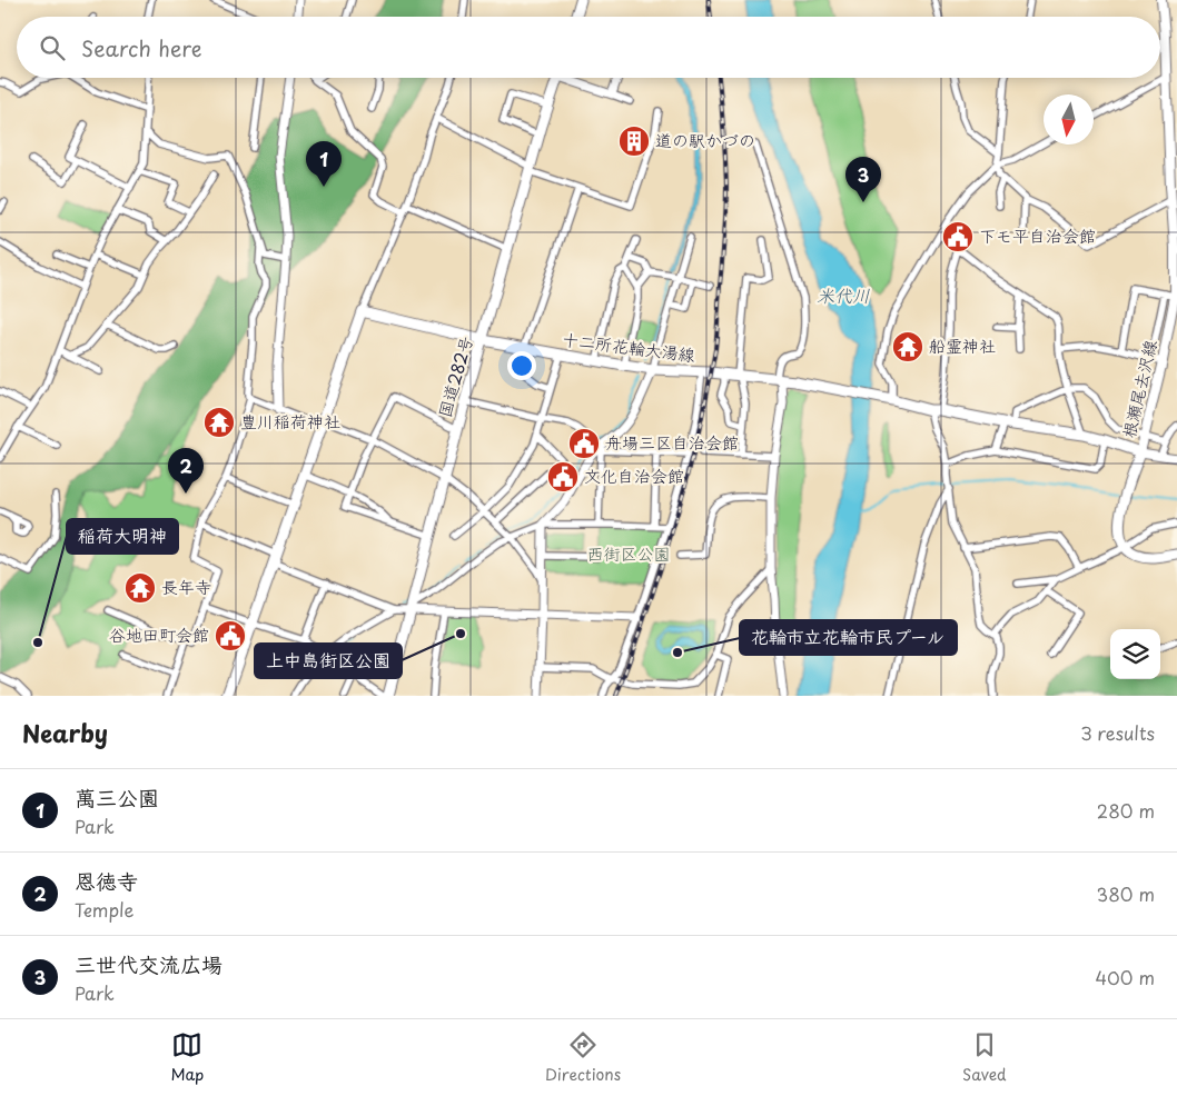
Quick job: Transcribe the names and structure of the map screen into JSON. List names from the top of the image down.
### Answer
{
  "streets": {
    "main road": ["十二所花輪大湯線", "国道282号", "根瀬尾去沢線"]
  },
  "crossings": [
    ["十二所花輪大湯線", "国道282号"],
    ["十二所花輪大湯線", "根瀬尾去沢線"]
  ],
  "water": ["米代川"],
  "parks": ["西街区公園"],
  "places": {
    "building": ["道の駅かづの"],
    "public building": [
      "下モ平自治会館",
      "舟場三区自治会館",
      "文化自治会館",
      "谷地田町会館"
    ],
    "temple": ["船霊神社", "豊川稲荷神社", "長年寺"],
    "other": ["上中島街区公園", "稲荷大明神", "花輪市立花輪市民プール"]
  },
  "north": "bottom",
  "page": {
    "search": "Search here",
    "pins": ["1", "3", "2"],
    "heading": ["Nearby", "3 results"],
    "list": [
      {
        "mark": "1",
        "name": "萬三公園",
        "note": "Park",
        "value": "280 m"
      },
      {
        "mark": "2",
        "name": "恩徳寺",
        "note": "Temple",
        "value": "380 m"
      },
      {
        "mark": "3",
        "name": "三世代交流広場",
        "note": "Park",
        "value": "400 m"
      }
    ],
    "nav": ["Map", "Directions", "Saved"]
  }
}
